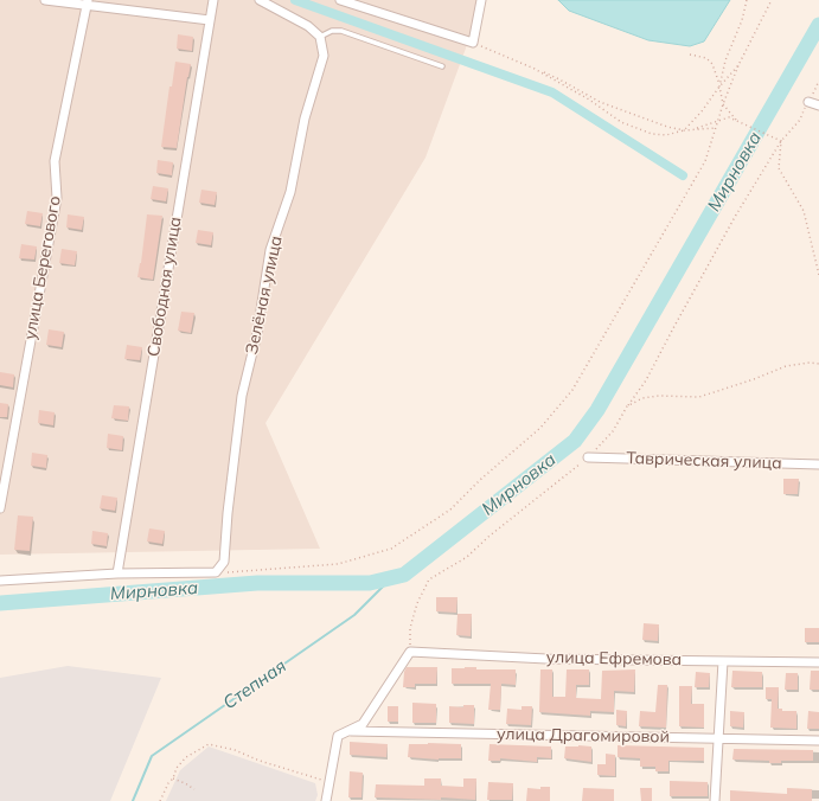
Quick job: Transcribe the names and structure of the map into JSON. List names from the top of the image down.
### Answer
{
  "streets": {
    "street": [
      "улица Берегового",
      "Свободная улица",
      "Зелёная улица",
      "Таврическая улица",
      "улица Ефремова",
      "улица Драгомировой"
    ]
  },
  "water": ["Мирновка", "Степная"]
}
